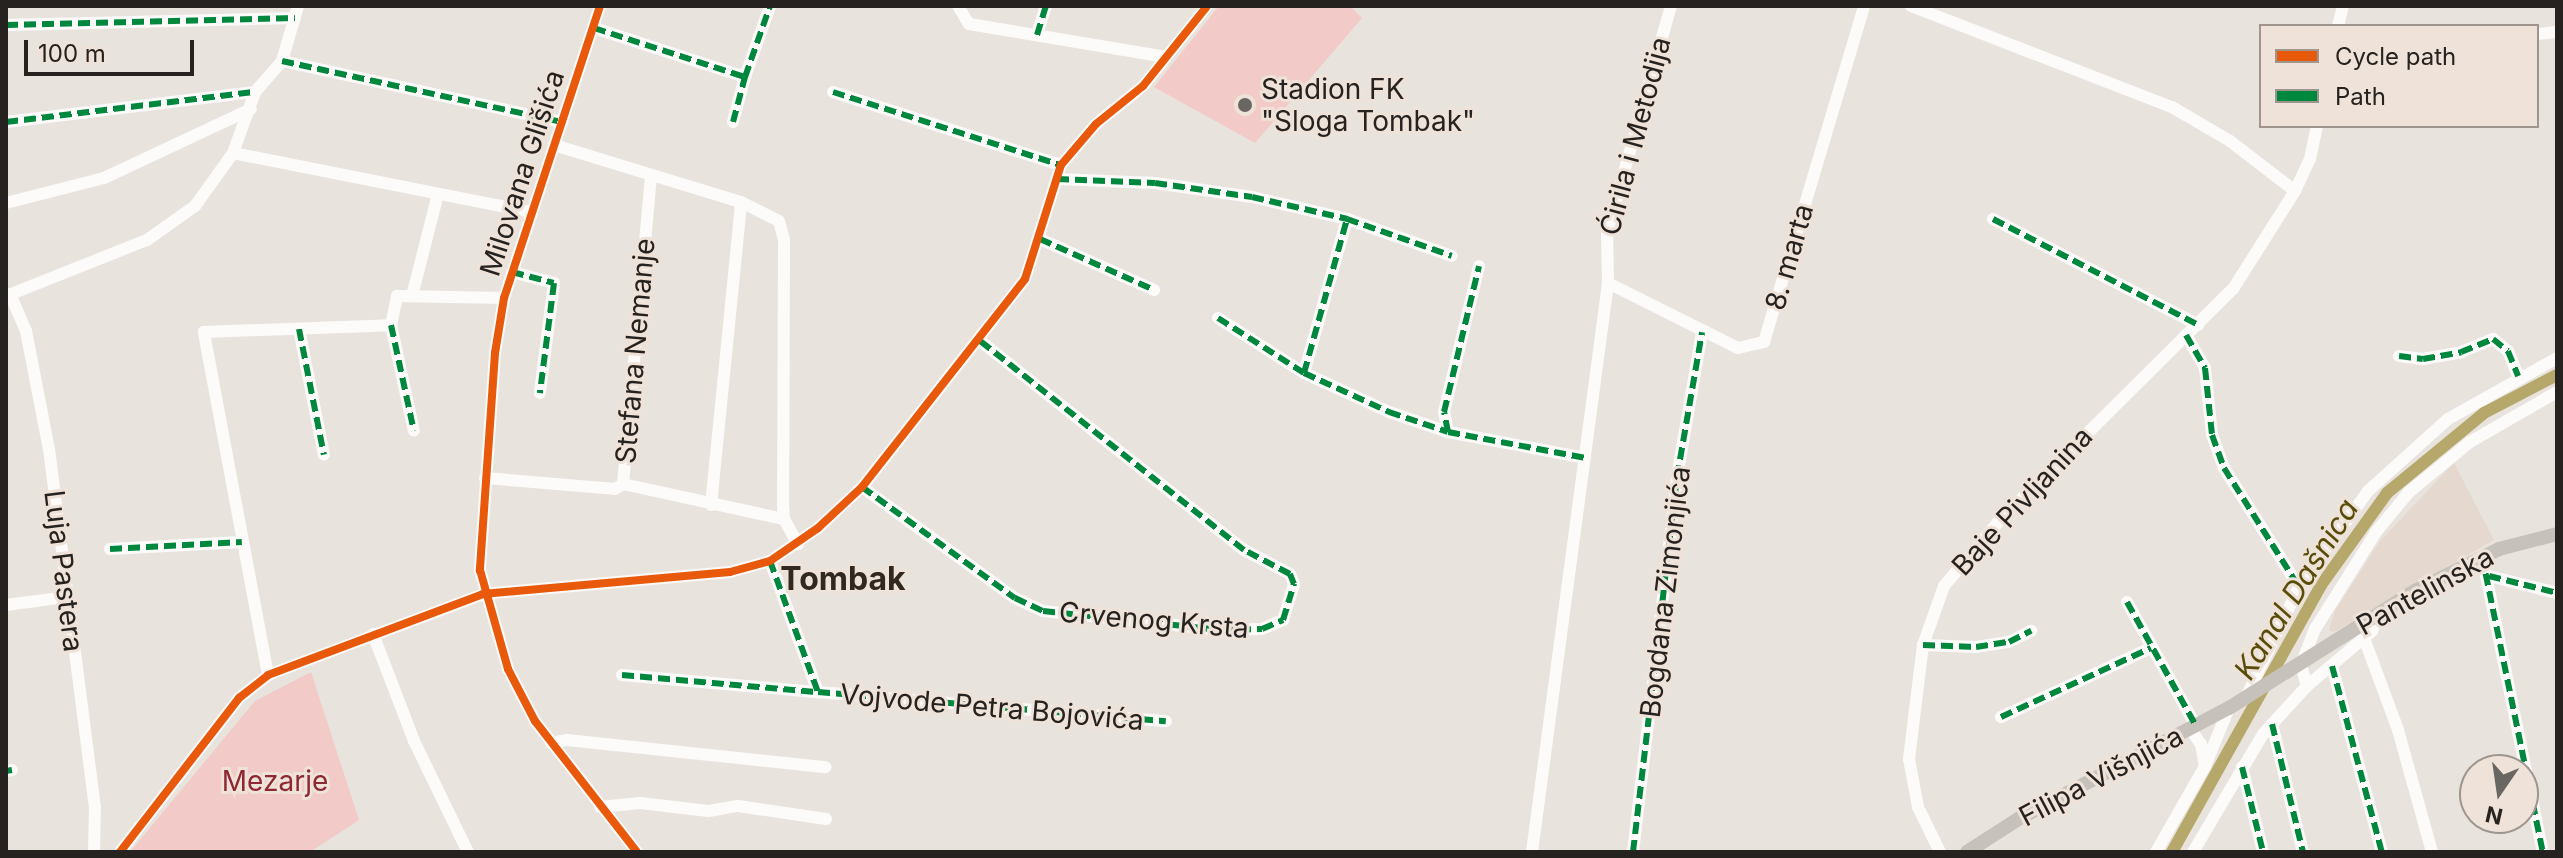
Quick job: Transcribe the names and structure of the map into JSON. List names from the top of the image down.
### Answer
{
  "streets": {
    "main road": ["Pantelinska", "Filipa Višnjića"],
    "street": [
      "Ćirila i Metodija",
      "Milovana Glišića",
      "8. marta",
      "Stefana Nemanje",
      "Baje Pivljanina",
      "Luja Pastera",
      "Bogdana Zimonjića",
      "Crvenog Krsta",
      "Vojvode Petra Bojovića"
    ]
  },
  "crossings": [
    ["Ćirila i Metodija", "8. marta"],
    ["8. marta", "Bogdana Zimonjića"],
    ["Pantelinska", "Filipa Višnjića"]
  ],
  "districts": ["Tombak"],
  "water": ["Kanal Dašnica"],
  "parks": ["Mezarje"],
  "places": ["Stadion FK \"Sloga Tombak\""],
  "legend": ["Cycle path", "Path"],
  "scale_bar": "100 m",
  "north": "bottom"
}
